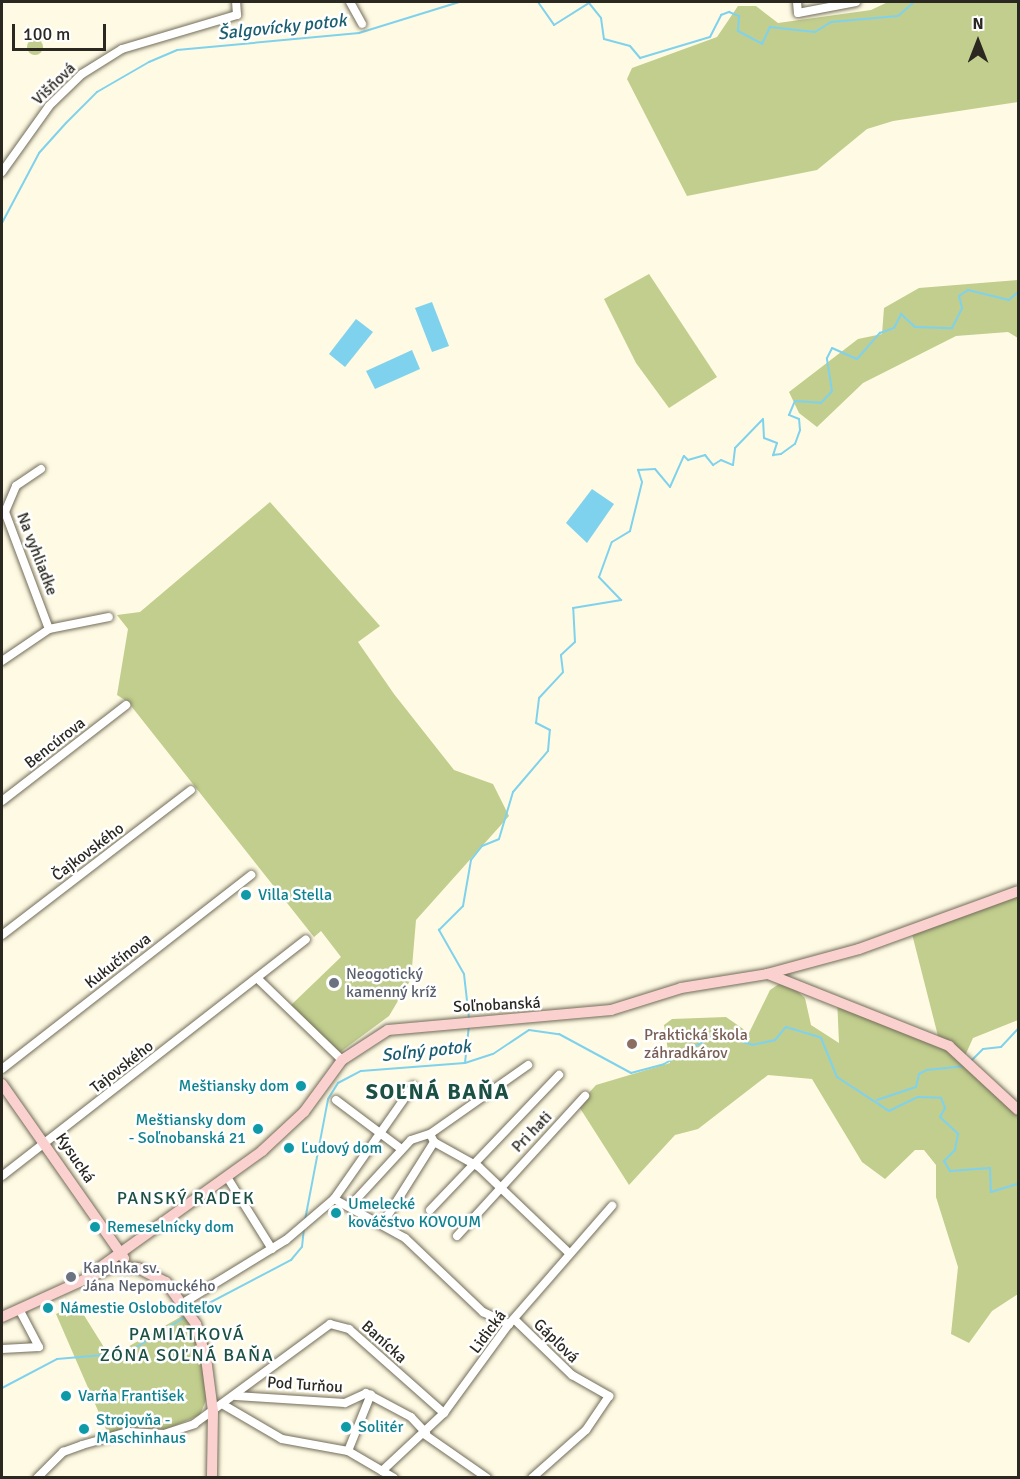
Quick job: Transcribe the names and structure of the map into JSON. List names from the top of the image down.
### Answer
{
  "streets": {
    "street": [
      "Višňová",
      "Na vyhliadke",
      "Bencúrova",
      "Čajkovského",
      "Kukučínova",
      "Soľnobanská",
      "Tajovského",
      "Pri hati",
      "Kysucká",
      "Lidická",
      "Gápľová",
      "Banícka",
      "Pod Turňou"
    ]
  },
  "crossings": [
    ["Soľnobanská", "Kysucká"],
    ["Tajovského", "Kysucká"],
    ["Lidická", "Gápľová"],
    ["Lidická", "Banícka"],
    ["Banícka", "Pod Turňou"]
  ],
  "districts": ["SOĽNÁ BAŇA", "PANSKÝ RADEK", "PAMIATKOVÁ ZÓNA SOĽNÁ BAŇA"],
  "water": ["Šalgovícky potok", "Soľný potok"],
  "places": [
    "Villa Stella",
    "Neogotický kamenný kríž",
    "Praktická škola záhradkárov",
    "Meštiansky dom",
    "Meštiansky dom - Soľnobanská 21",
    "Ľudový dom",
    "Umelecké kováčstvo KOVOUM",
    "Remeselnícky dom",
    "Kaplnka sv. Jána Nepomuckého",
    "Námestie Osloboditeľov",
    "Varňa František",
    "Solitér",
    "Strojovňa - Maschinhaus"
  ],
  "scale_bar": "100 m",
  "north": "top"
}
